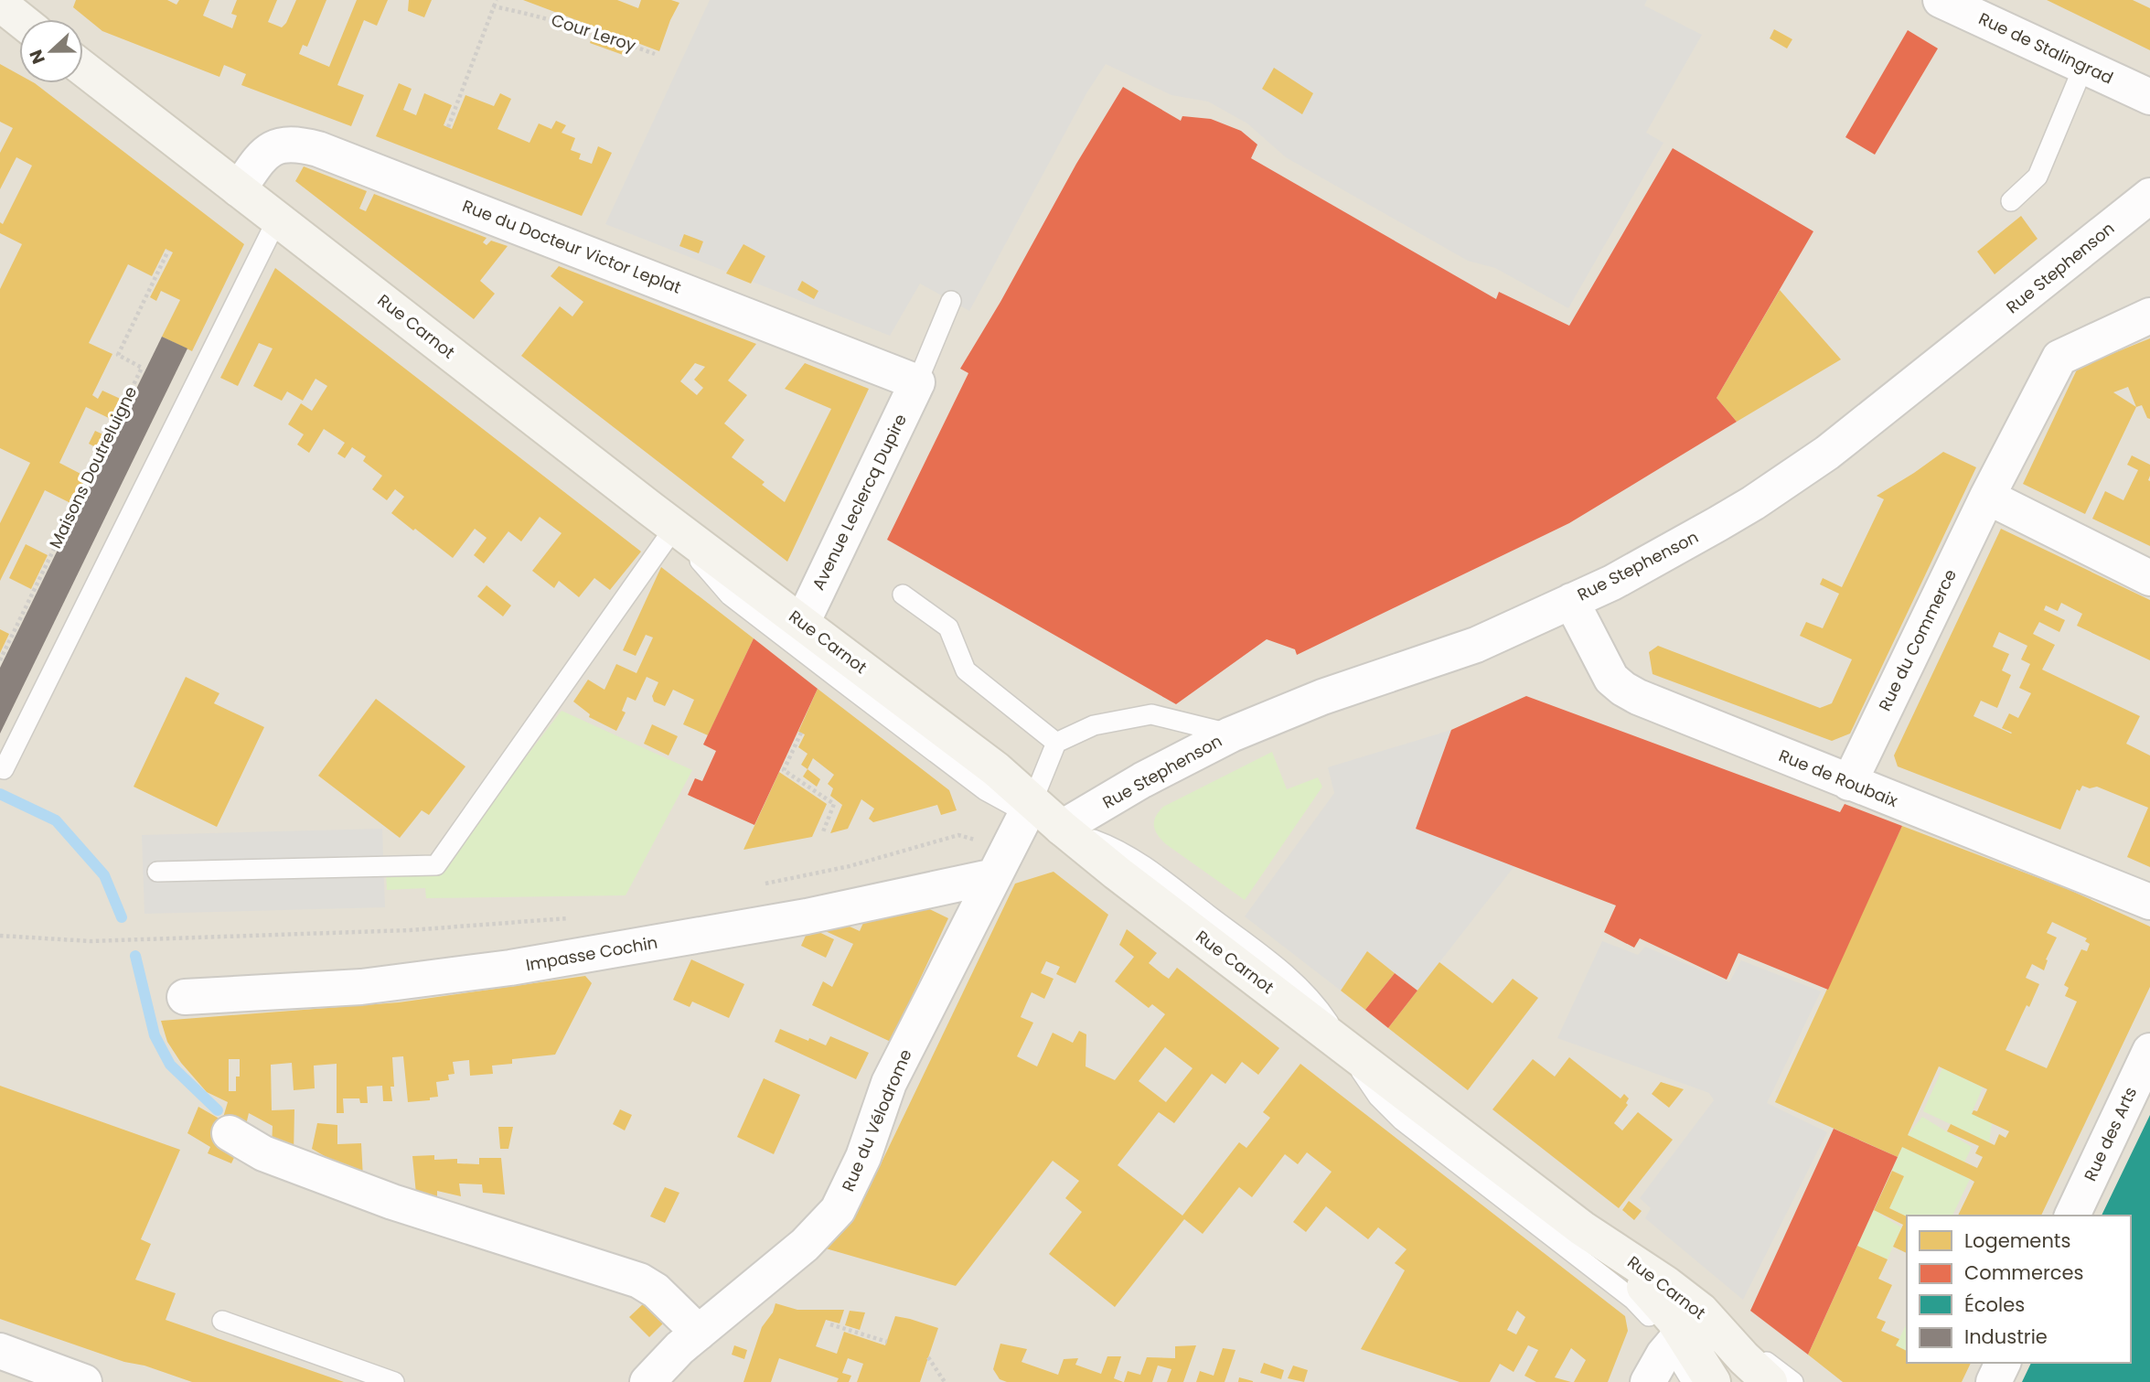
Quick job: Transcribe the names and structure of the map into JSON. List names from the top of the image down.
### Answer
{
  "streets": {
    "main road": ["Rue Carnot"],
    "street": [
      "Rue de Stalingrad",
      "Rue du Docteur Victor Leplat",
      "Rue Stephenson",
      "Avenue Leclercq Dupire",
      "Rue du Commerce",
      "Rue de Roubaix",
      "Impasse Cochin",
      "Rue du Vélodrome",
      "Rue des Arts"
    ],
    "path": ["Cour Leroy", "Maisons Doutreluigne"]
  },
  "crossings": [
    ["Rue du Docteur Victor Leplat", "Rue Carnot"],
    ["Rue du Docteur Victor Leplat", "Avenue Leclercq Dupire"],
    ["Rue Stephenson", "Rue Carnot"],
    ["Rue Stephenson", "Rue de Roubaix"],
    ["Rue Carnot", "Avenue Leclercq Dupire"],
    ["Rue Carnot", "Rue du Vélodrome"],
    ["Rue du Commerce", "Rue de Roubaix"],
    ["Impasse Cochin", "Rue du Vélodrome"]
  ],
  "legend": [
    "Logements",
    "Commerces",
    "Écoles",
    "Industrie"
  ],
  "north": "left"
}
